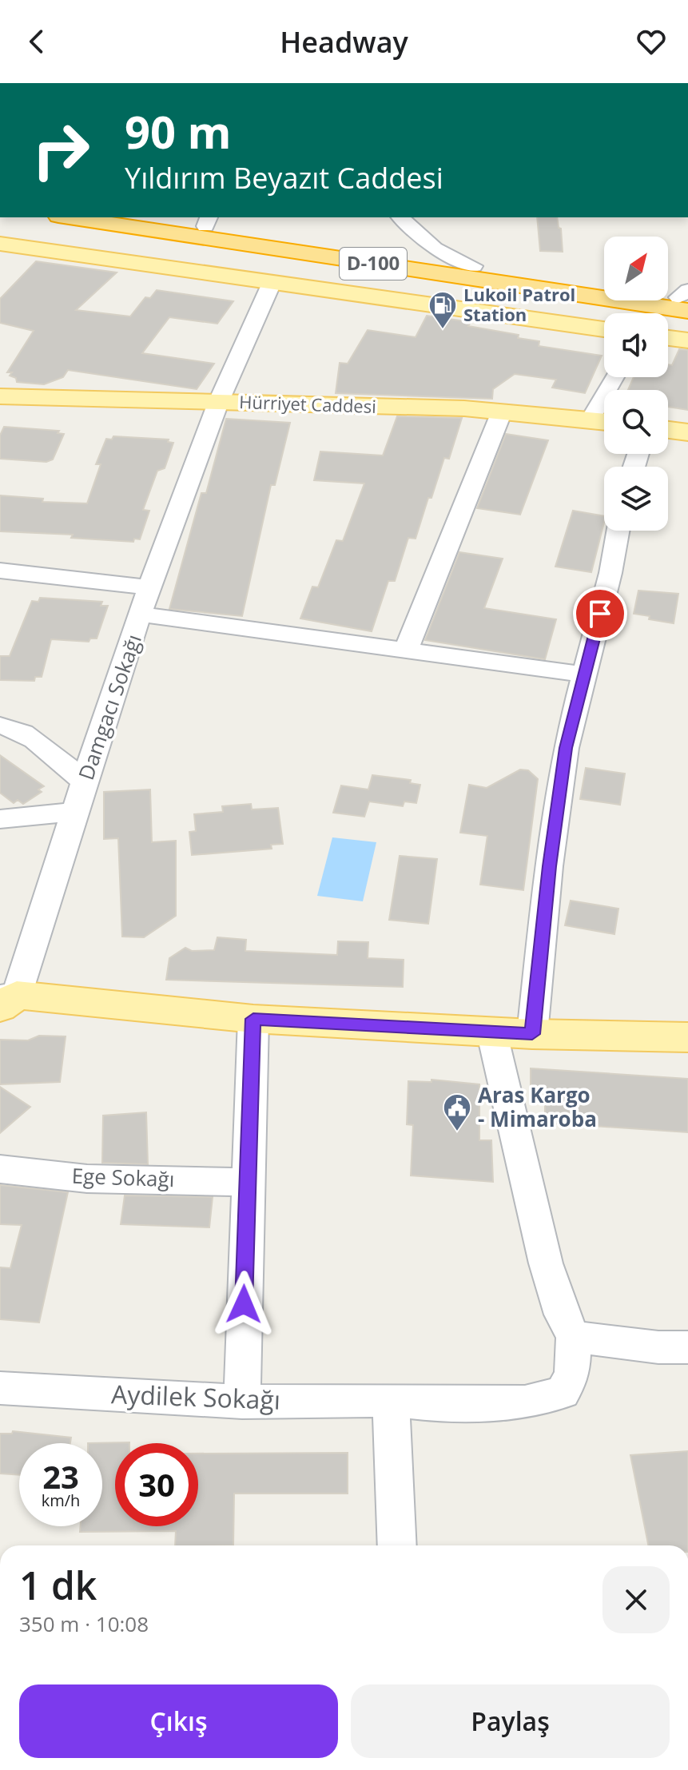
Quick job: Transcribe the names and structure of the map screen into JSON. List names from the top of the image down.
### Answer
{
  "streets": {
    "highway": ["D-100"],
    "main road": ["Hürriyet Caddesi"],
    "street": ["Damgacı Sokağı", "Ege Sokağı", "Aydilek Sokağı"]
  },
  "crossings": [
    ["Hürriyet Caddesi", "Damgacı Sokağı"]
  ],
  "places": {
    "fuel station": ["Lukoil Patrol Station"],
    "public building": ["Aras Kargo - Mimaroba"]
  },
  "north": "top right",
  "page": {
    "header": "Headway",
    "turn": ["90 m", "Yıldırım Beyazıt Caddesi"],
    "speed": "23 km/h",
    "limit": "30",
    "heading": ["1 dk", "350 m · 10:08"],
    "buttons": ["Çıkış", "Paylaş"]
  }
}
